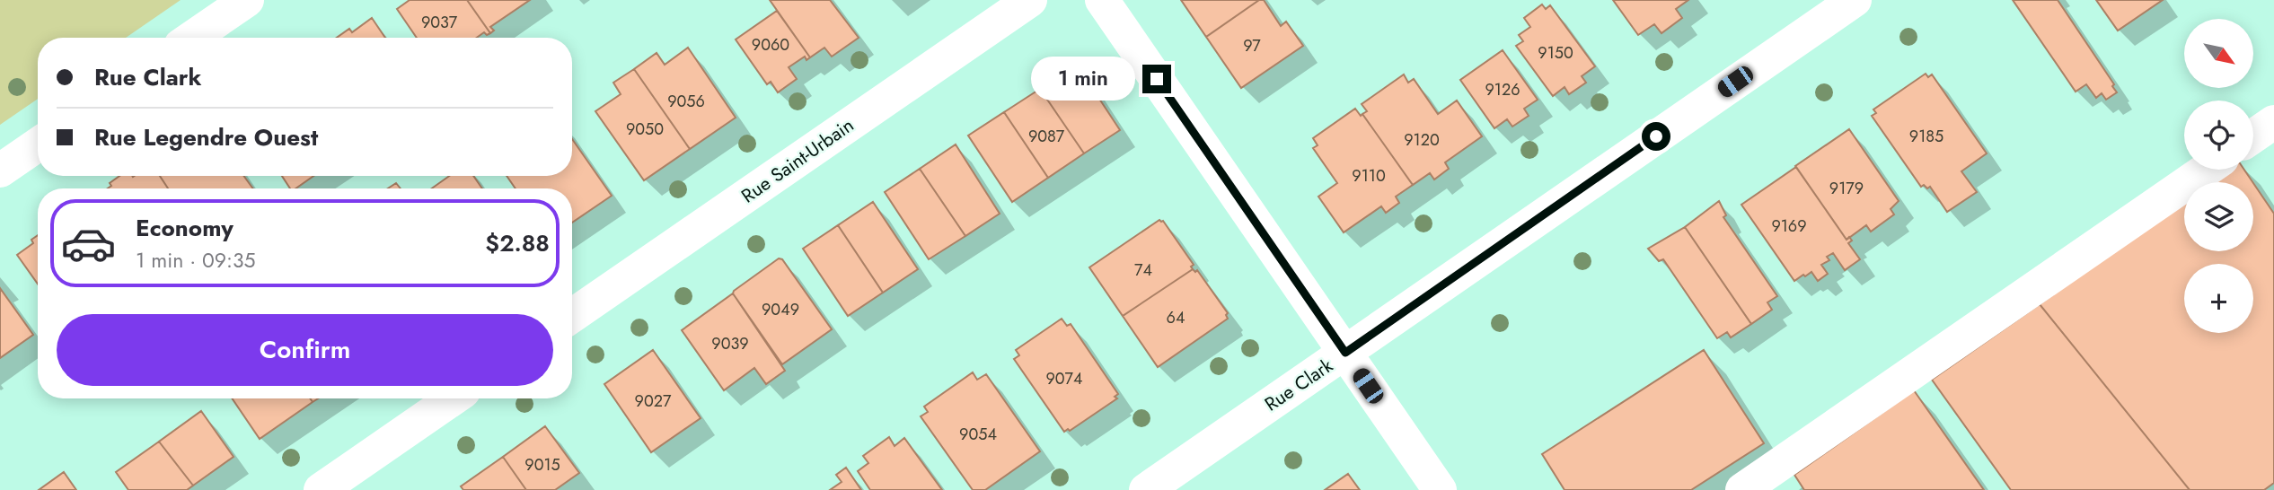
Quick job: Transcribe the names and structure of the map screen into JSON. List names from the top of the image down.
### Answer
{
  "streets": {
    "street": ["Rue Saint-Urbain", "Rue Clark"]
  },
  "house_numbers": [
    "9037",
    "9060",
    "97",
    "9150",
    "9126",
    "9056",
    "9050",
    "9087",
    "9185",
    "9120",
    "9110",
    "9179",
    "9169",
    "74",
    "9049",
    "64",
    "9039",
    "9074",
    "9027",
    "9054",
    "9015"
  ],
  "north": "bottom right",
  "page": {
    "map_buttons": "+",
    "banner": ["Rue Clark", "Rue Legendre Ouest"],
    "bubble": "1 min",
    "list": [
      {
        "name": "Economy",
        "note": "1 min · 09:35",
        "value": "$2.88"
      }
    ],
    "buttons": "Confirm"
  }
}
